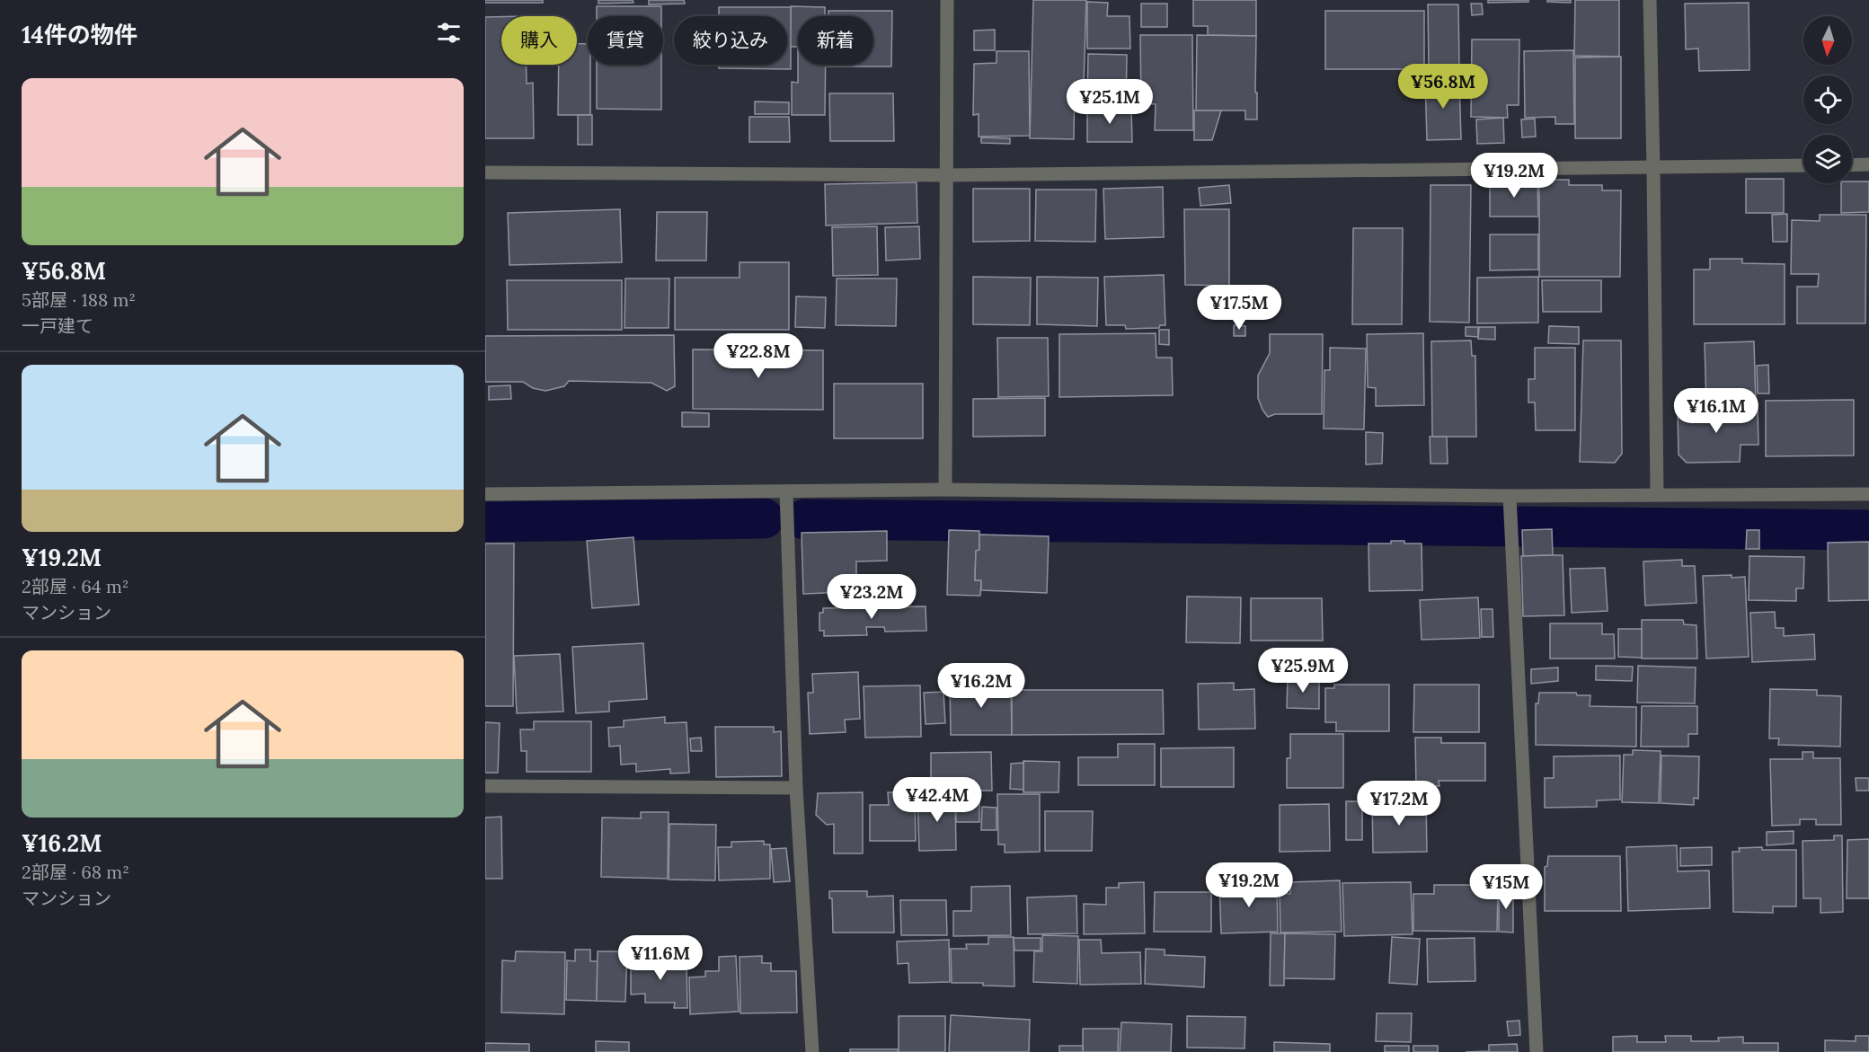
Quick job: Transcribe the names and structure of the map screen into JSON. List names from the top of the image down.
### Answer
{
  "north": "bottom",
  "page": {
    "heading": "14件の物件",
    "chip": [
      "購入",
      "賃貸",
      "絞り込み",
      "新着"
    ],
    "price": [
      "¥56.8M",
      "¥25.1M",
      "¥19.2M",
      "¥17.5M",
      "¥22.8M",
      "¥16.1M",
      "¥23.2M",
      "¥25.9M",
      "¥16.2M",
      "¥42.4M",
      "¥17.2M",
      "¥19.2M",
      "¥15M",
      "¥11.6M"
    ],
    "list": [
      {
        "name": "¥56.8M",
        "note": "5部屋 · 188 m² · 一戸建て"
      },
      {
        "name": "¥19.2M",
        "note": "2部屋 · 64 m² · マンション"
      },
      {
        "name": "¥16.2M",
        "note": "2部屋 · 68 m² · マンション"
      }
    ]
  }
}
